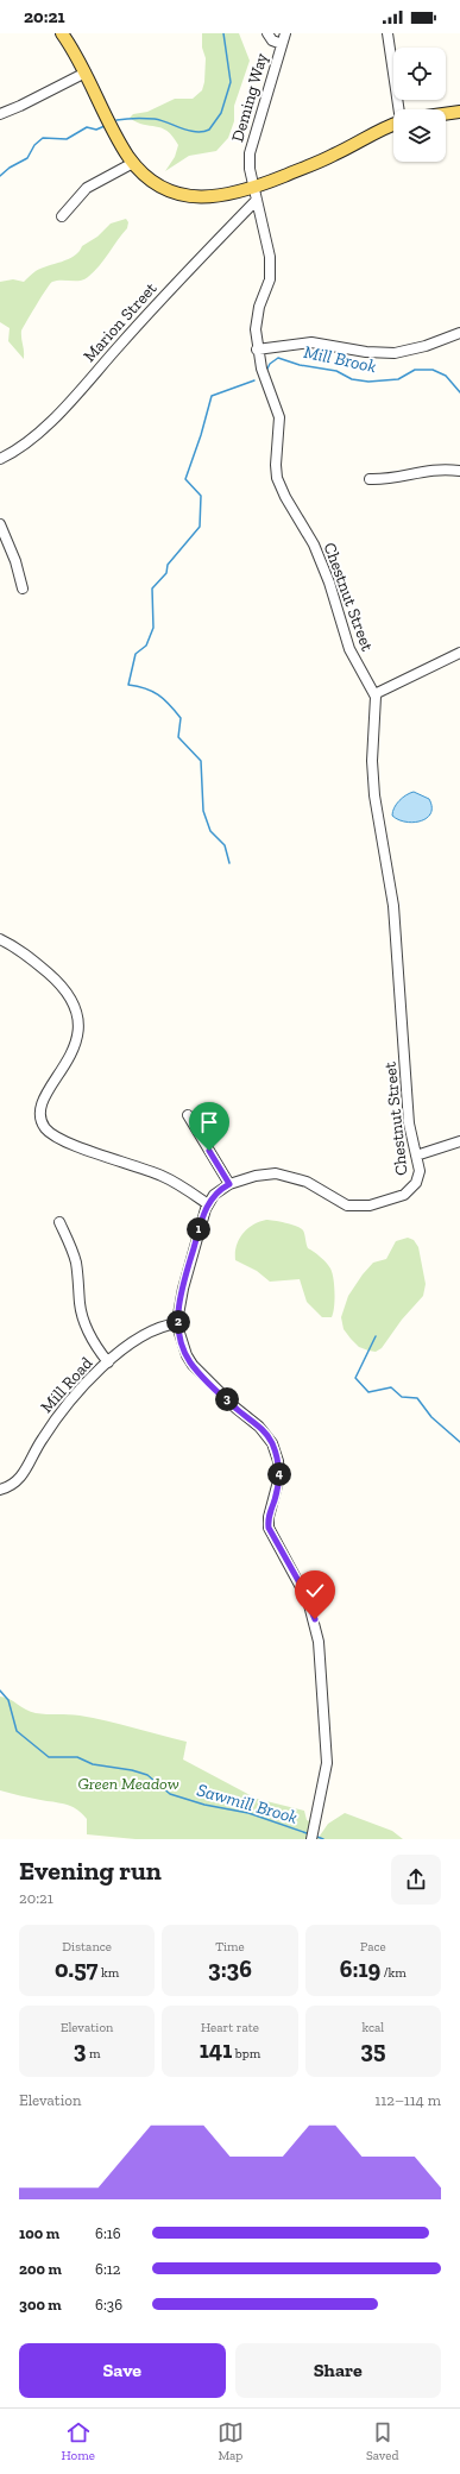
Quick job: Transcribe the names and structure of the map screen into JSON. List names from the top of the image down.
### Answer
{
  "streets": {
    "street": [
      "Deming Way",
      "Marion Street",
      "Chestnut Street",
      "Mill Road"
    ]
  },
  "crossings": [
    ["Deming Way", "Marion Street"],
    ["Deming Way", "Chestnut Street"],
    ["Marion Street", "Chestnut Street"],
    ["Chestnut Street", "Mill Road"]
  ],
  "water": ["Mill Brook", "Sawmill Brook"],
  "parks": ["Green Meadow"],
  "page": {
    "status": "20:21",
    "pins": [
      "1",
      "2",
      "3",
      "4"
    ],
    "heading": ["Evening run", "20:21"],
    "stats": [
      ["Distance", "0.57 km"],
      ["Time", "3:36"],
      ["Pace", "6:19 /km"],
      ["Elevation", "3 m"],
      ["Heart rate", "141 bpm"],
      ["kcal", "35"]
    ],
    "chart": ["Elevation", "112–114 m"],
    "list": [
      {
        "name": "100 m",
        "note": "6:16"
      },
      {
        "name": "200 m",
        "note": "6:12"
      },
      {
        "name": "300 m",
        "note": "6:36"
      }
    ],
    "buttons": ["Save", "Share"],
    "tabs": ["Home", "Map", "Saved"]
  }
}
